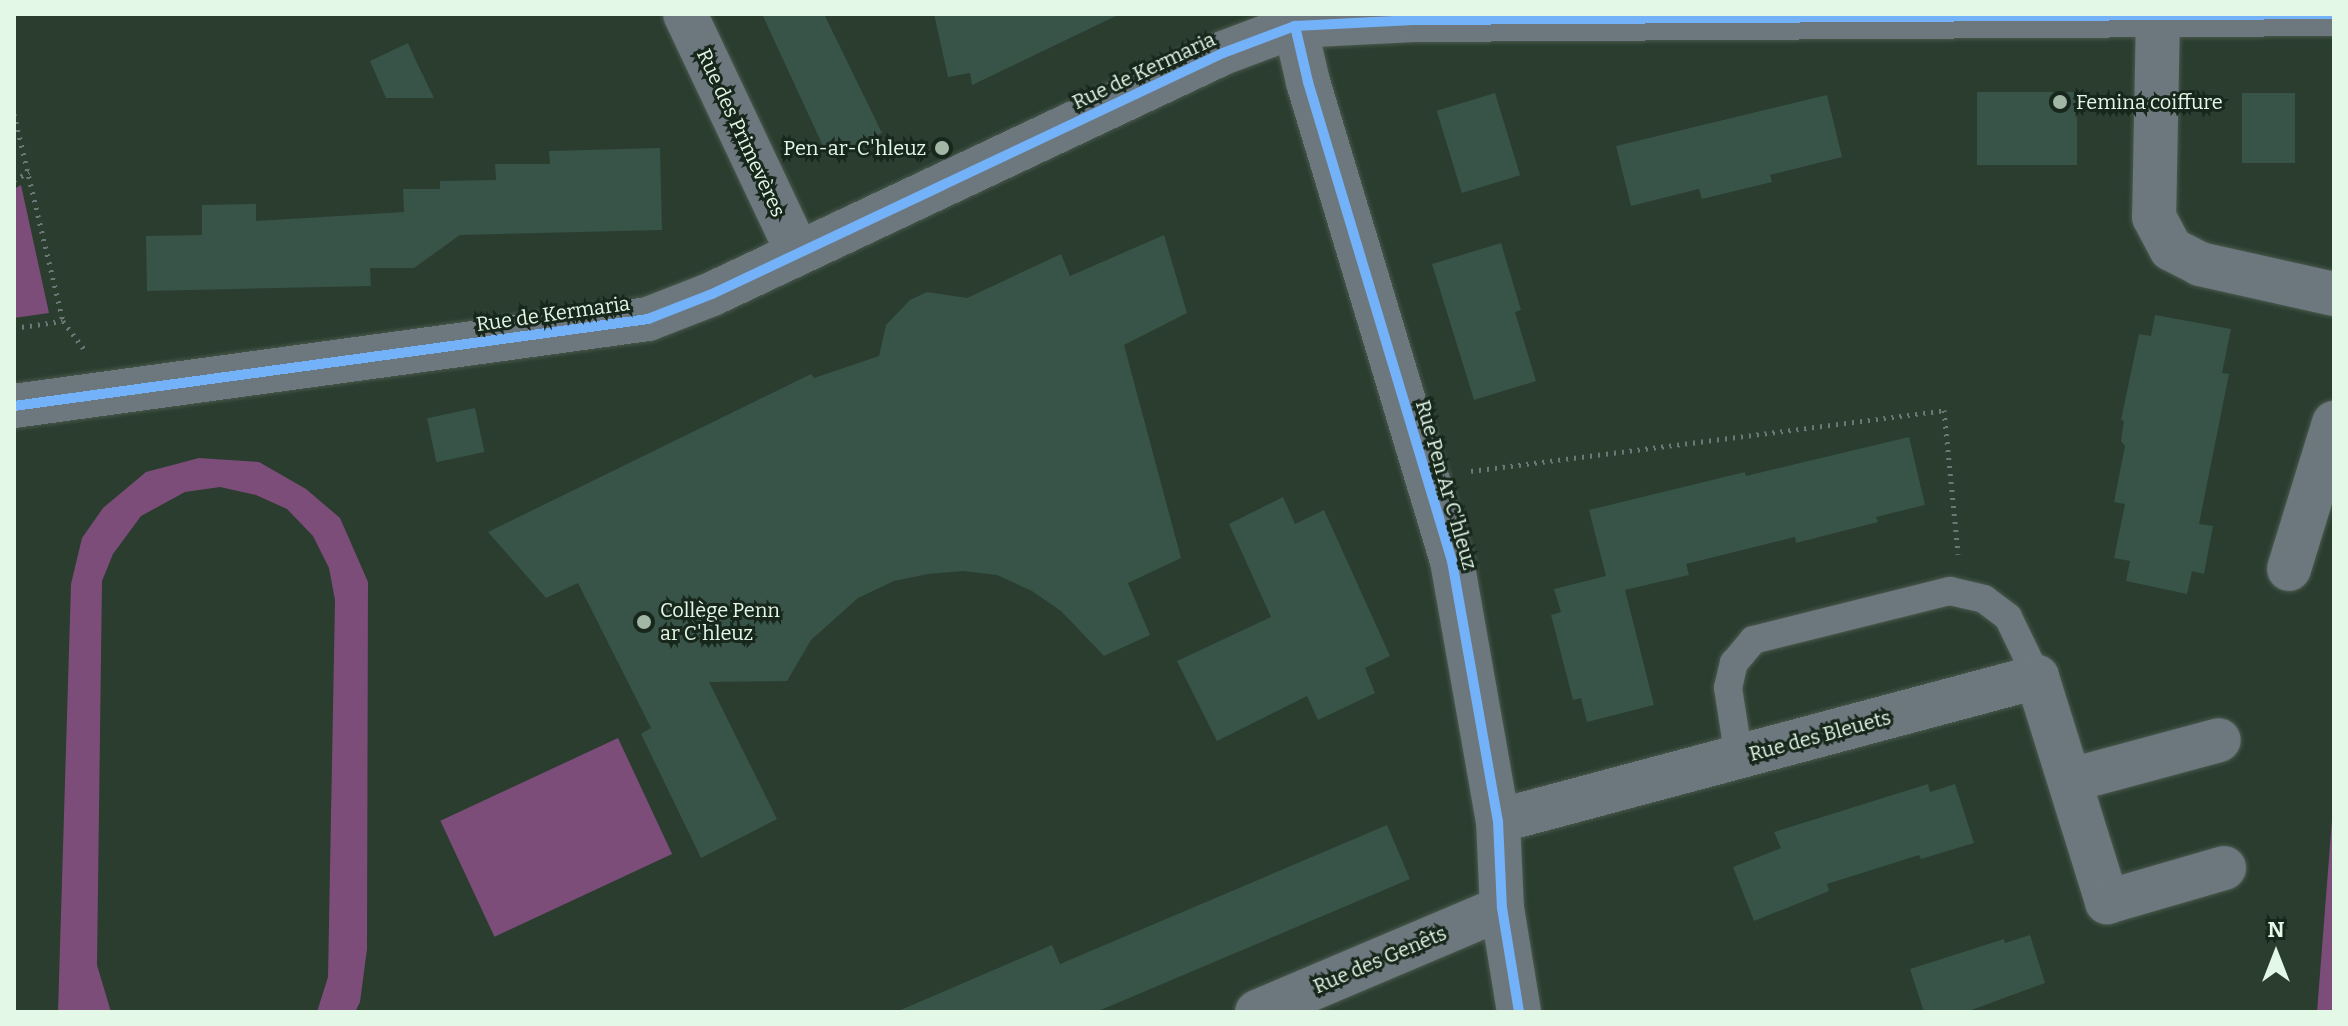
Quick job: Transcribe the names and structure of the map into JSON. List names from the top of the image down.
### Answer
{
  "streets": {
    "street": [
      "Rue de Kermaria",
      "Rue des Primevères",
      "Rue Pen Ar C'hleuz",
      "Rue des Bleuets",
      "Rue des Genêts"
    ]
  },
  "crossings": [
    ["Rue de Kermaria", "Rue des Primevères"],
    ["Rue de Kermaria", "Rue Pen Ar C'hleuz"],
    ["Rue Pen Ar C'hleuz", "Rue des Bleuets"],
    ["Rue Pen Ar C'hleuz", "Rue des Genêts"]
  ],
  "places": ["Femina coiffure", "Pen-ar-C'hleuz", "Collège Penn ar C'hleuz"],
  "north": "top"
}
